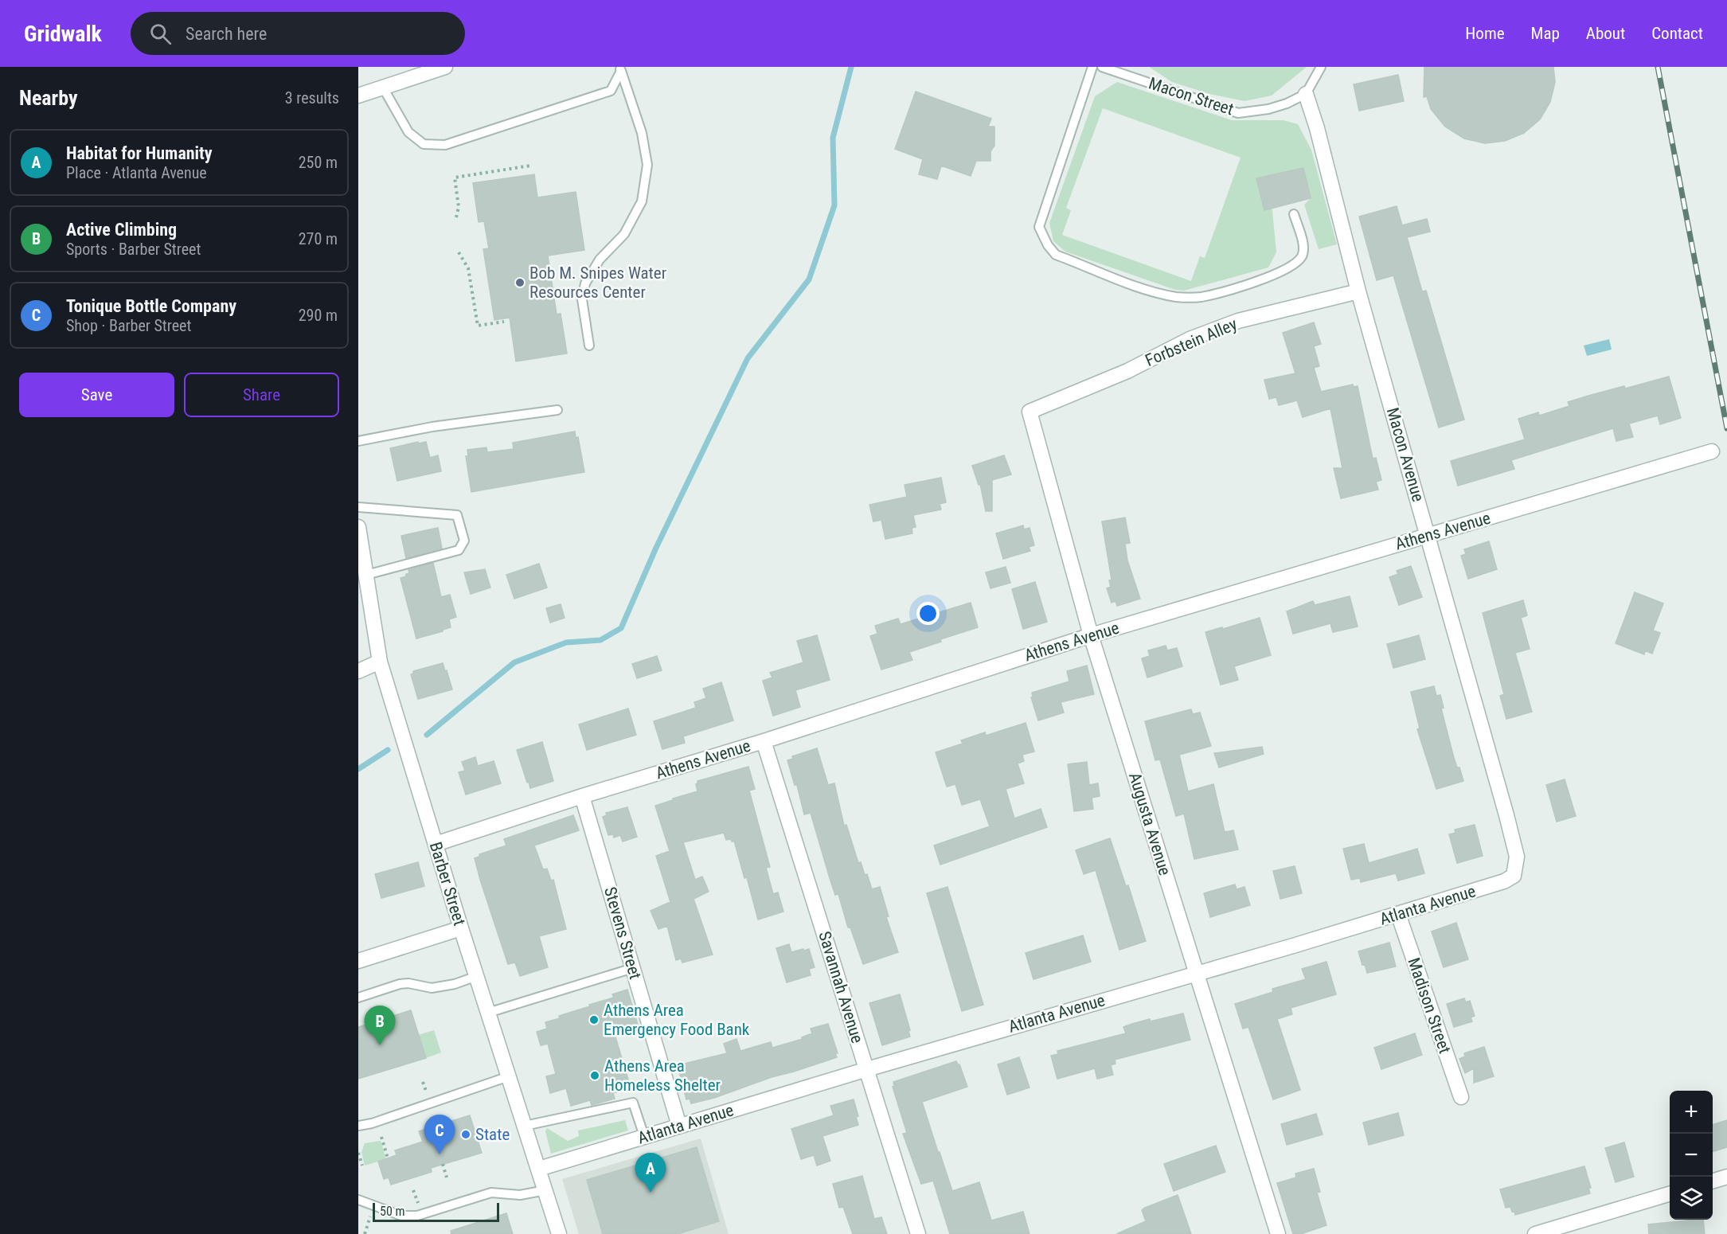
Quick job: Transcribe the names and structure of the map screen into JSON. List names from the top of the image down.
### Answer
{
  "streets": {
    "street": [
      "Forbstein Alley",
      "Macon Avenue",
      "Athens Avenue",
      "Augusta Avenue",
      "Barber Street",
      "Atlanta Avenue",
      "Stevens Street",
      "Savannah Avenue",
      "Madison Street"
    ],
    "lane": ["Macon Street"]
  },
  "crossings": [
    ["Macon Street", "Macon Avenue"],
    ["Forbstein Alley", "Macon Avenue"],
    ["Forbstein Alley", "Augusta Avenue"],
    ["Macon Avenue", "Athens Avenue"],
    ["Macon Avenue", "Atlanta Avenue"],
    ["Athens Avenue", "Augusta Avenue"],
    ["Athens Avenue", "Barber Street"],
    ["Athens Avenue", "Stevens Street"],
    ["Athens Avenue", "Savannah Avenue"],
    ["Augusta Avenue", "Atlanta Avenue"],
    ["Barber Street", "Atlanta Avenue"],
    ["Atlanta Avenue", "Stevens Street"],
    ["Atlanta Avenue", "Savannah Avenue"],
    ["Atlanta Avenue", "Madison Street"]
  ],
  "places": [
    "Bob M. Snipes Water Resources Center",
    "Athens Area Emergency Food Bank",
    "Athens Area Homeless Shelter",
    "State"
  ],
  "scale_bar": "50 m",
  "page": {
    "header": "Gridwalk",
    "search": "Search here",
    "nav": [
      "Home",
      "Map",
      "About",
      "Contact"
    ],
    "heading": ["Nearby", "3 results"],
    "list": [
      {
        "mark": "A",
        "name": "Habitat for Humanity",
        "note": "Place · Atlanta Avenue",
        "value": "250 m"
      },
      {
        "mark": "B",
        "name": "Active Climbing",
        "note": "Sports · Barber Street",
        "value": "270 m"
      },
      {
        "mark": "C",
        "name": "Tonique Bottle Company",
        "note": "Shop · Barber Street",
        "value": "290 m"
      }
    ],
    "buttons": ["Save", "Share"],
    "pins": ["B", "C", "A"],
    "map_buttons": ["+", "−"],
    "scale": "50 m"
  }
}
